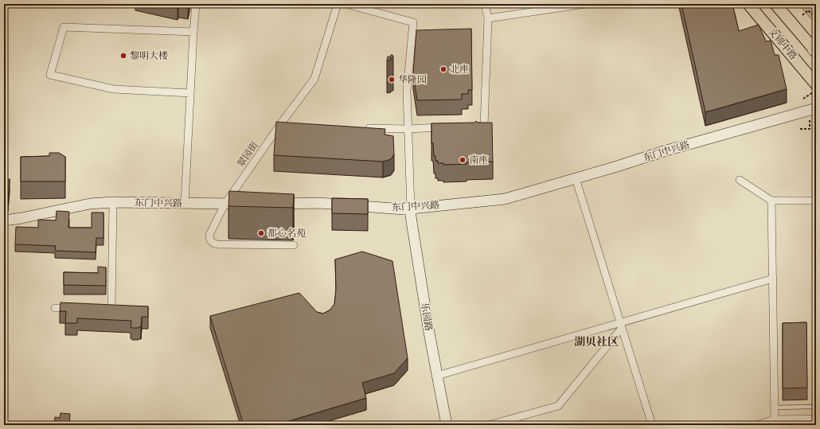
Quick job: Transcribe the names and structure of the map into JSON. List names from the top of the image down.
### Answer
{
  "streets": {
    "main road": ["文锦中路"],
    "street": ["东门中兴路", "翠园街", "乐园路"]
  },
  "crossings": [
    ["东门中兴路", "翠园街"],
    ["东门中兴路", "乐园路"]
  ],
  "districts": ["湖贝社区"],
  "places": [
    "黎明大楼",
    "北座",
    "华隆园",
    "南座",
    "都心名苑"
  ]
}
